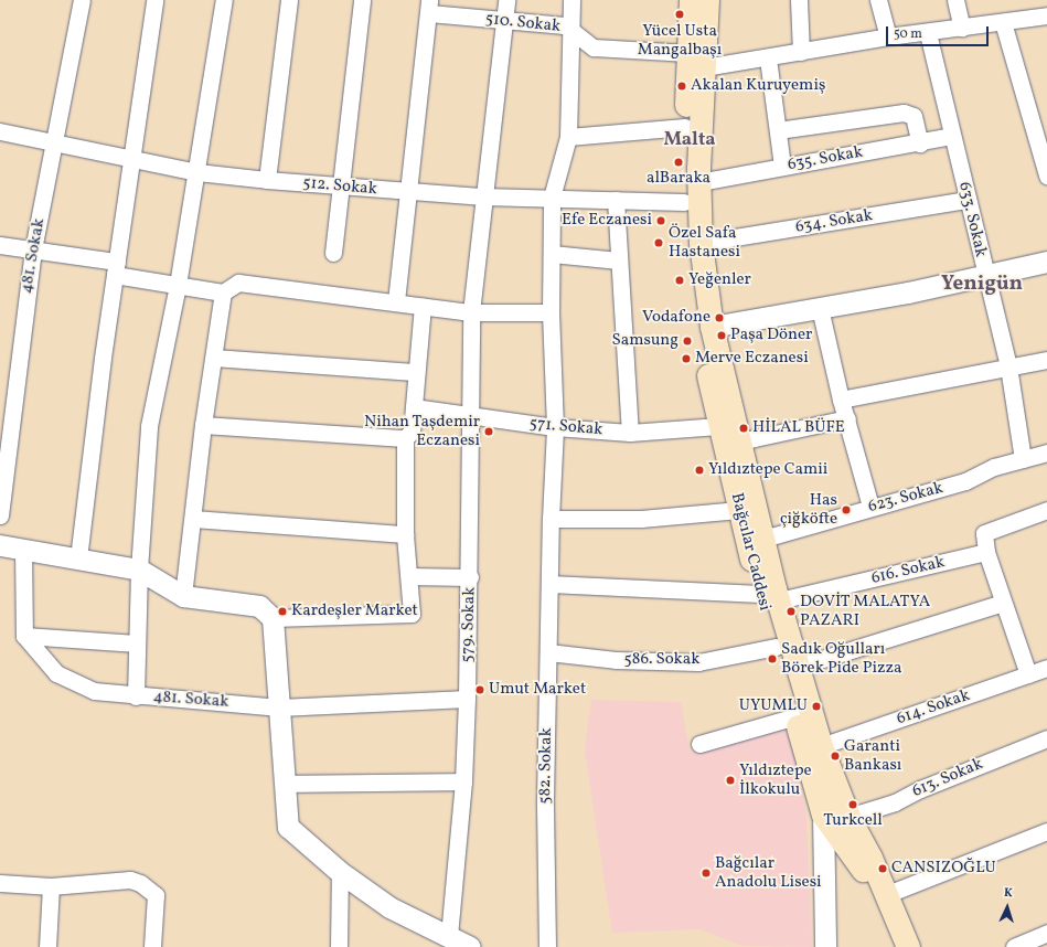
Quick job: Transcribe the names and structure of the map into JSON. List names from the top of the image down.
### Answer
{
  "streets": {
    "main road": ["Bağcılar Caddesi"],
    "street": [
      "510. Sokak",
      "635. Sokak",
      "512. Sokak",
      "633. Sokak",
      "634. Sokak",
      "481. Sokak",
      "571. Sokak",
      "623. Sokak",
      "616. Sokak",
      "579. Sokak",
      "586. Sokak",
      "614. Sokak",
      "582. Sokak",
      "613. Sokak"
    ]
  },
  "crossings": [
    ["510. Sokak", "633. Sokak"],
    ["510. Sokak", "Bağcılar Caddesi"],
    ["510. Sokak", "579. Sokak"],
    ["510. Sokak", "582. Sokak"],
    ["635. Sokak", "633. Sokak"],
    ["635. Sokak", "Bağcılar Caddesi"],
    ["512. Sokak", "481. Sokak"],
    ["512. Sokak", "Bağcılar Caddesi"],
    ["512. Sokak", "579. Sokak"],
    ["512. Sokak", "582. Sokak"],
    ["633. Sokak", "634. Sokak"],
    ["633. Sokak", "623. Sokak"],
    ["634. Sokak", "Bağcılar Caddesi"],
    ["481. Sokak", "579. Sokak"],
    ["571. Sokak", "Bağcılar Caddesi"],
    ["571. Sokak", "579. Sokak"],
    ["571. Sokak", "582. Sokak"],
    ["623. Sokak", "Bağcılar Caddesi"],
    ["Bağcılar Caddesi", "616. Sokak"],
    ["Bağcılar Caddesi", "586. Sokak"],
    ["Bağcılar Caddesi", "614. Sokak"],
    ["Bağcılar Caddesi", "613. Sokak"],
    ["616. Sokak", "582. Sokak"],
    ["586. Sokak", "582. Sokak"]
  ],
  "districts": ["Malta", "Yenigün"],
  "places": [
    "Yücel Usta Mangalbaşı",
    "Akalan Kuruyemiş",
    "alBaraka",
    "Efe Eczanesi",
    "Özel Safa Hastanesi",
    "Yeğenler",
    "Vodafone",
    "Paşa Döner",
    "Samsung",
    "Merve Eczanesi",
    "HİLAL BÜFE",
    "Nihan Taşdemir Eczanesi",
    "Yıldıztepe Camii",
    "Has çiğköfte",
    "Kardeşler Market",
    "DOVİT MALATYA PAZARI",
    "Sadık Oğulları Börek Pide Pizza",
    "Umut Market",
    "UYUMLU",
    "Garanti Bankası",
    "Yıldıztepe İlkokulu",
    "Turkcell",
    "CANSIZOĞLU",
    "Bağcılar Anadolu Lisesi"
  ],
  "scale_bar": "50 m",
  "north": "top"
}
